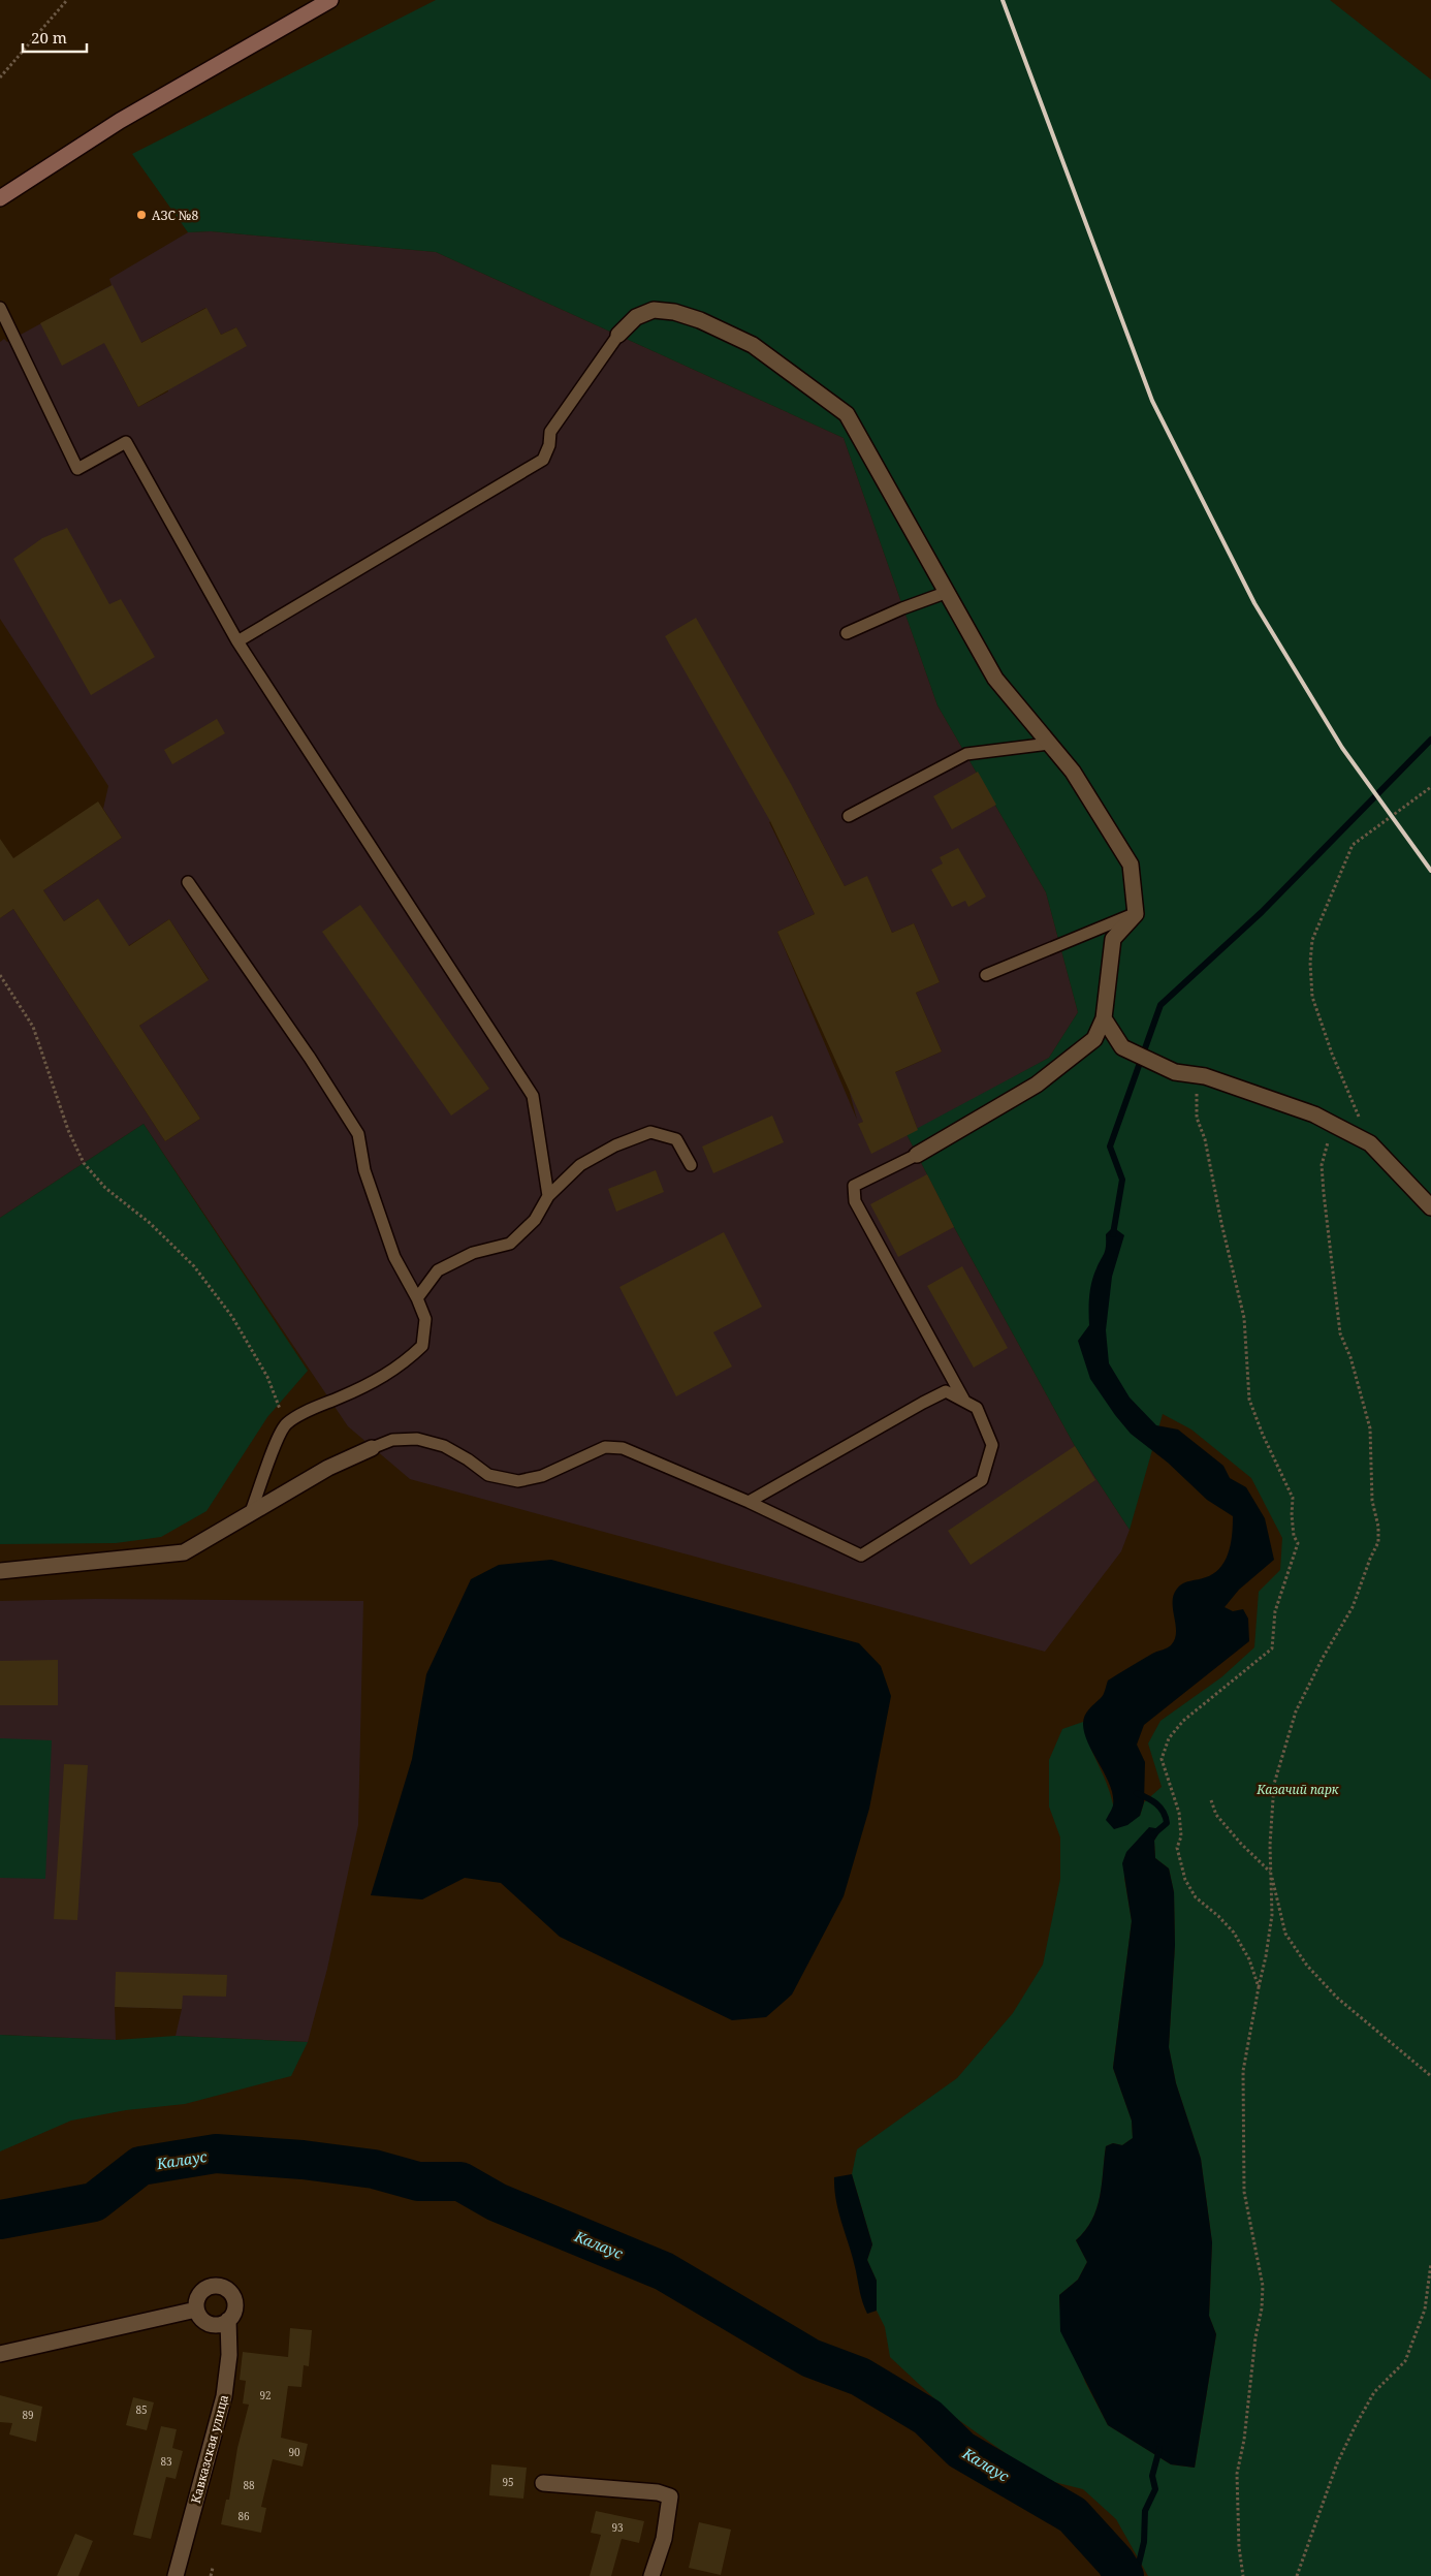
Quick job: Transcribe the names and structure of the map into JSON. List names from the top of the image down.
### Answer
{
  "streets": {
    "street": ["Кавказская улица"]
  },
  "water": ["Калаус"],
  "parks": ["Казачий парк"],
  "places": ["АЗС №8"],
  "house_numbers": [
    "92",
    "85",
    "89",
    "90",
    "83",
    "95",
    "88",
    "86",
    "93"
  ],
  "scale_bar": "20 m"
}
